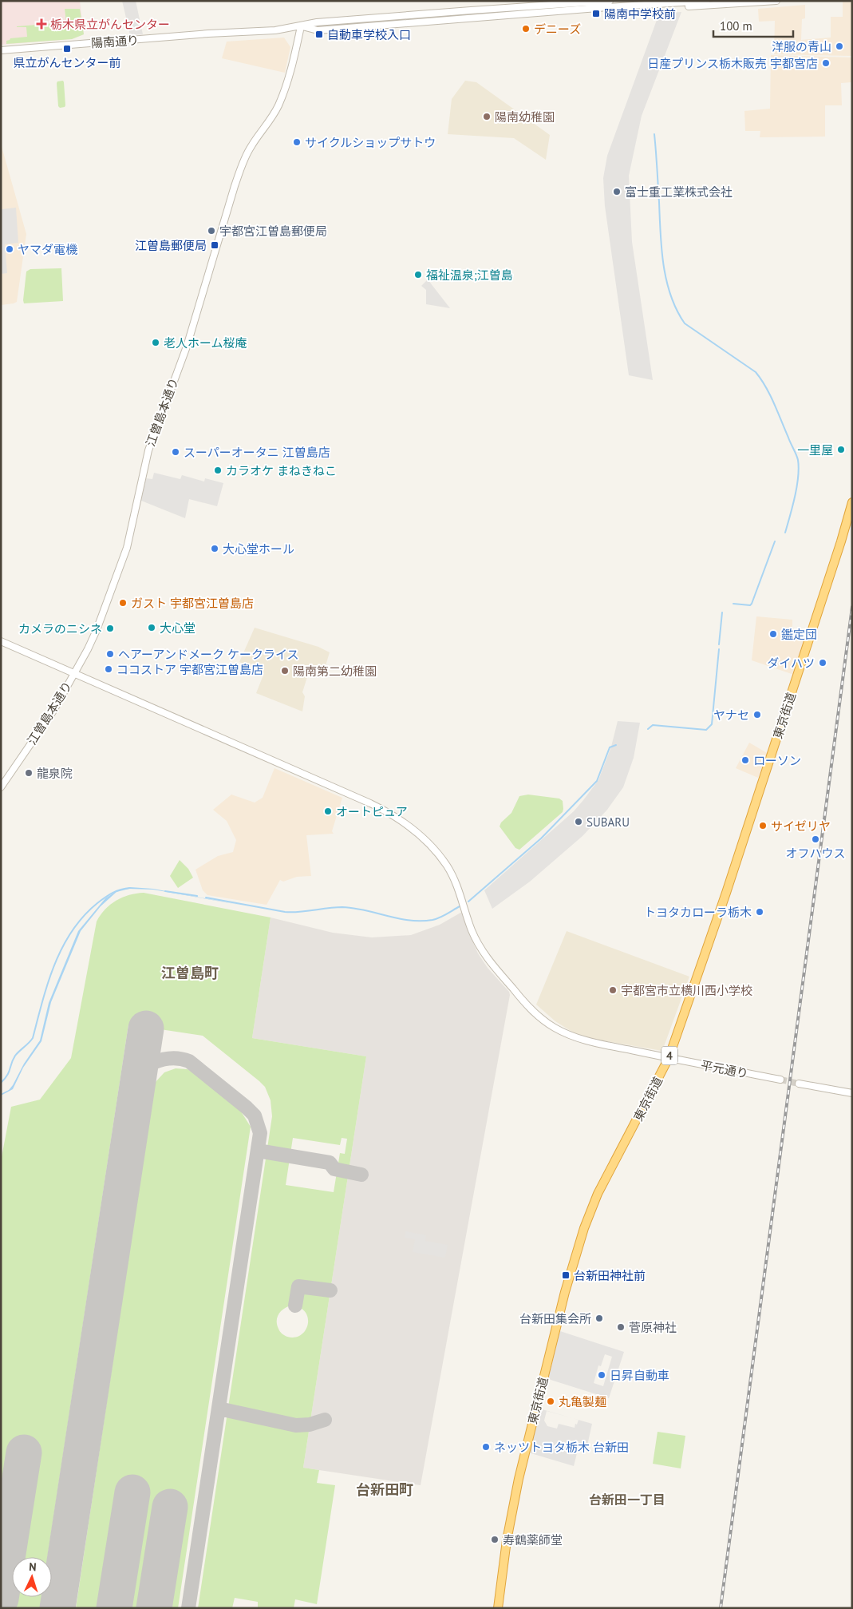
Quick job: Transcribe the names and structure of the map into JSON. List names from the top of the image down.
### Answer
{
  "streets": {
    "highway": ["東京街道", "4"],
    "street": ["陽南通り", "江曽島本通り", "平元通り"]
  },
  "crossings": [
    ["陽南通り", "江曽島本通り"],
    ["江曽島本通り", "平元通り"],
    ["東京街道", "平元通り"]
  ],
  "districts": ["江曽島町", "台新田町", "台新田一丁目"],
  "places": {
    "transit": [
      "陽南中学校前",
      "自動車学校入口",
      "県立がんセンター前",
      "江曽島郵便局",
      "台新田神社前"
    ],
    "health": ["栃木県立がんセンター"],
    "other": [
      "デニーズ",
      "洋服の青山",
      "日産プリンス栃木販売 宇都宮店",
      "陽南幼稚園",
      "サイクルショップサトウ",
      "富士重工業株式会社",
      "宇都宮江曽島郵便局",
      "ヤマダ電機",
      "福祉温泉;江曽島",
      "老人ホーム桜庵",
      "一里屋",
      "スーパーオータニ 江曽島店",
      "カラオケ まねきねこ",
      "大心堂ホール",
      "ガスト 宇都宮江曽島店",
      "大心堂",
      "カメラのニシネ",
      "鑑定団",
      "ヘアーアンドメーク ケークライス",
      "ダイハツ",
      "ココストア 宇都宮江曽島店",
      "陽南第二幼稚園",
      "ヤナセ",
      "ローソン",
      "龍泉院",
      "オートピュア",
      "SUBARU",
      "サイゼリヤ",
      "オフハウス",
      "トヨタカローラ栃木",
      "宇都宮市立横川西小学校",
      "台新田集会所",
      "菅原神社",
      "日昇自動車",
      "丸亀製麺",
      "ネッツトヨタ栃木 台新田",
      "寿鶴薬師堂"
    ]
  },
  "scale_bar": "100 m",
  "north": "top"
}
